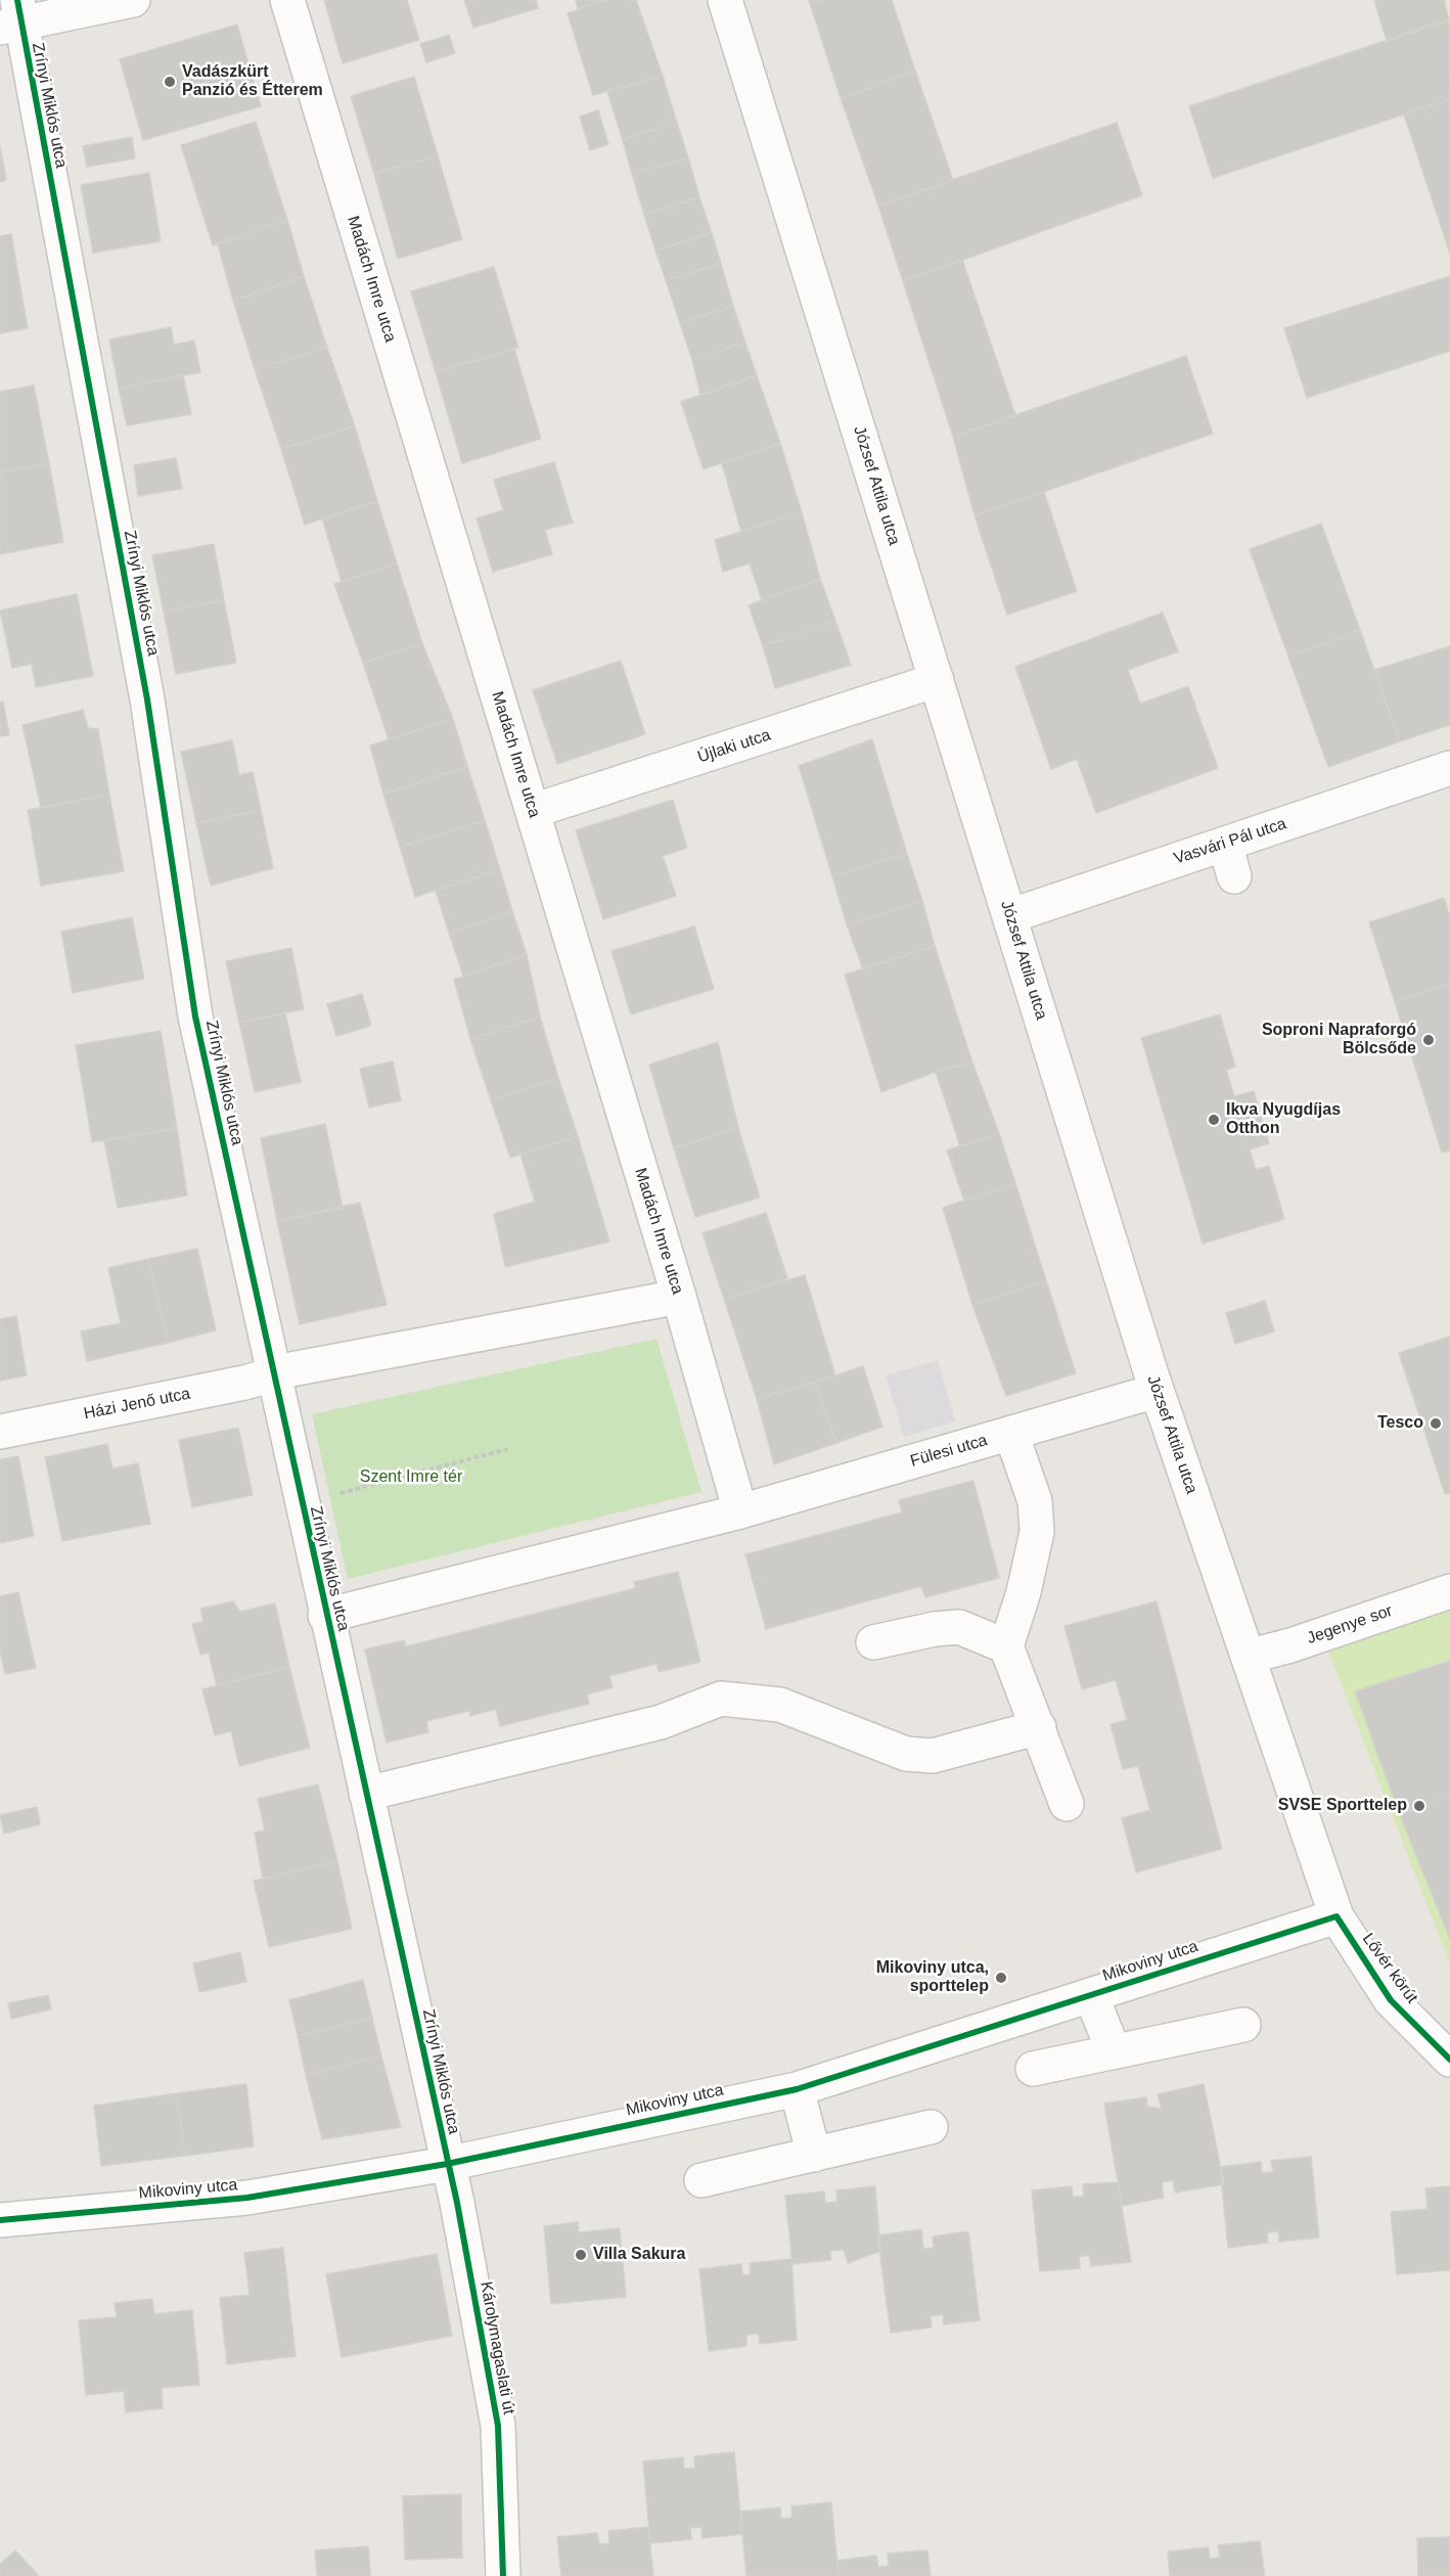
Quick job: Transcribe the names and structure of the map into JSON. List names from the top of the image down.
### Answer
{
  "streets": {
    "street": [
      "Zrínyi Miklós utca",
      "Madách Imre utca",
      "József Attila utca",
      "Újlaki utca",
      "Vasvári Pál utca",
      "Házi Jenő utca",
      "Fülesi utca",
      "Jegenye sor",
      "Mikoviny utca",
      "Lővér körút",
      "Károlymagaslati út"
    ]
  },
  "crossings": [
    ["Zrínyi Miklós utca", "Házi Jenő utca"],
    ["Zrínyi Miklós utca", "Mikoviny utca"],
    ["Zrínyi Miklós utca", "Károlymagaslati út"],
    ["Madách Imre utca", "Újlaki utca"],
    ["Madách Imre utca", "Fülesi utca"],
    ["József Attila utca", "Újlaki utca"],
    ["József Attila utca", "Vasvári Pál utca"],
    ["József Attila utca", "Fülesi utca"],
    ["József Attila utca", "Jegenye sor"],
    ["József Attila utca", "Mikoviny utca"],
    ["József Attila utca", "Lővér körút"],
    ["Mikoviny utca", "Lővér körút"],
    ["Mikoviny utca", "Károlymagaslati út"]
  ],
  "parks": ["Szent Imre tér"],
  "places": [
    "Vadászkürt Panzió és Étterem",
    "Soproni Napraforgó Bölcsőde",
    "Ikva Nyugdíjas Otthon",
    "Tesco",
    "SVSE Sporttelep",
    "Mikoviny utca, sporttelep",
    "Villa Sakura"
  ]
}
